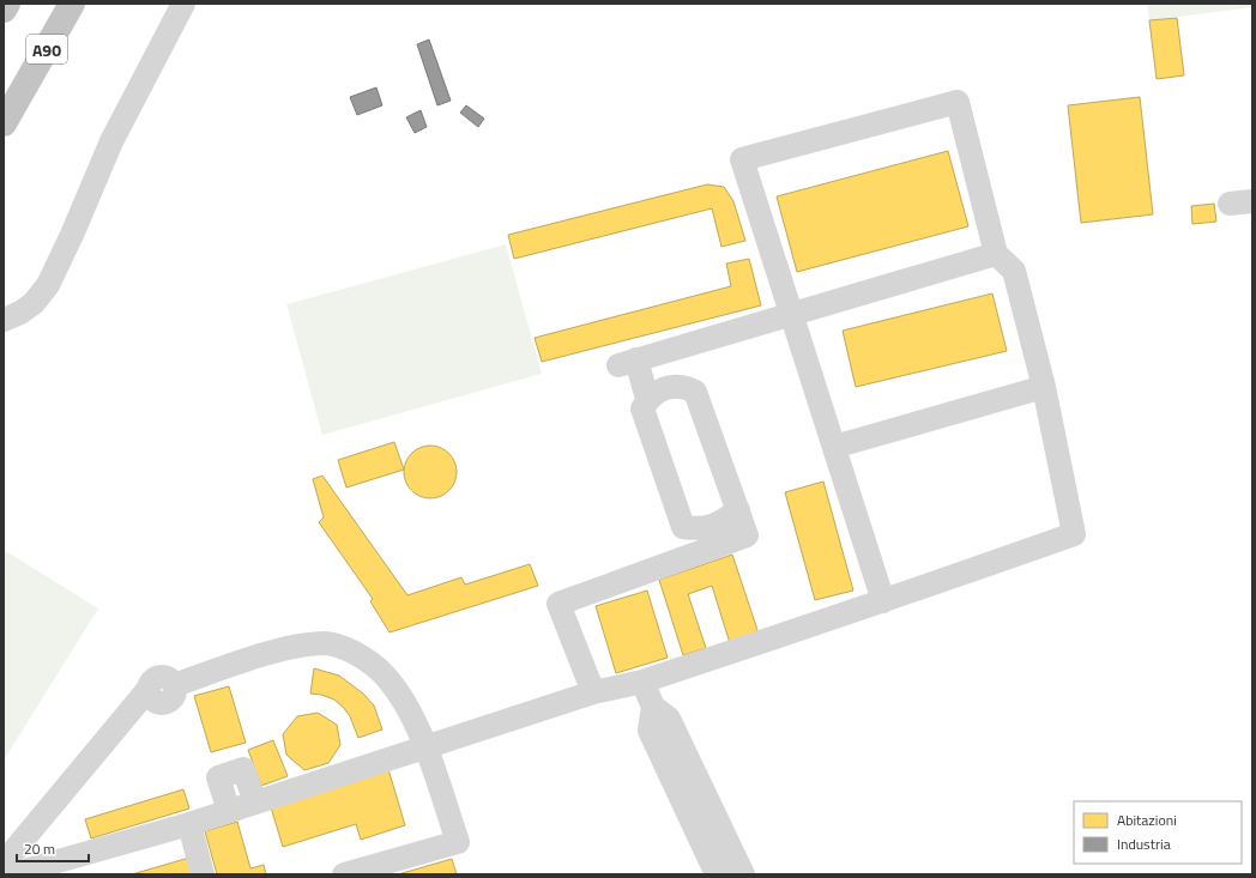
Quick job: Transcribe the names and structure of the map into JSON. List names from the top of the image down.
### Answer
{
  "streets": {
    "highway": ["A90"]
  },
  "legend": ["Abitazioni", "Industria"],
  "scale_bar": "20 m"
}
